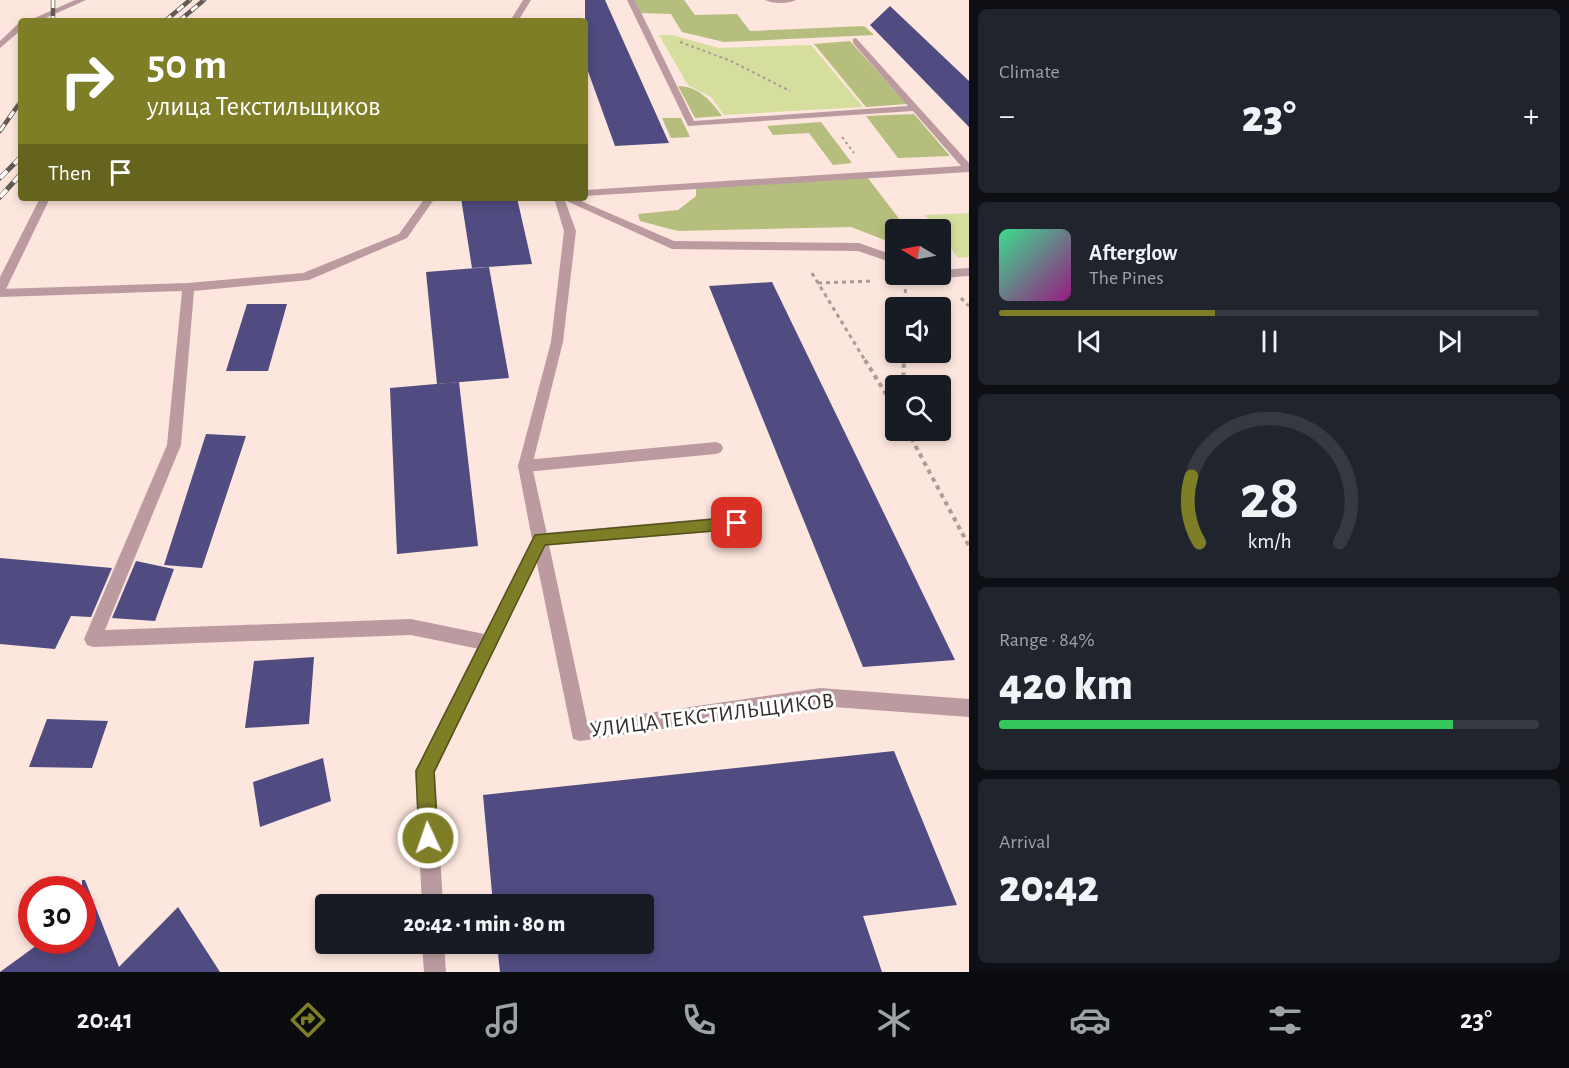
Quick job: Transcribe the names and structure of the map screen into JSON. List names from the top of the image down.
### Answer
{
  "streets": {
    "street": ["УЛИЦА ТЕКСТИЛЬЩИКОВ"]
  },
  "north": "left",
  "page": {
    "tile": [
      "Climate",
      ["Range · 84%", "420 km"],
      ["Arrival", "20:42"]
    ],
    "turn": ["50 m", "улица Текстильщиков"],
    "heat": ["−", "23°", "+"],
    "then": "Then",
    "song": ["Afterglow", "The Pines"],
    "limit": "30",
    "trip": "20:42 · 1 min · 80 m",
    "tabs": ["20:41", "23°"],
    "gauge": ["28", "km/h"]
  }
}
